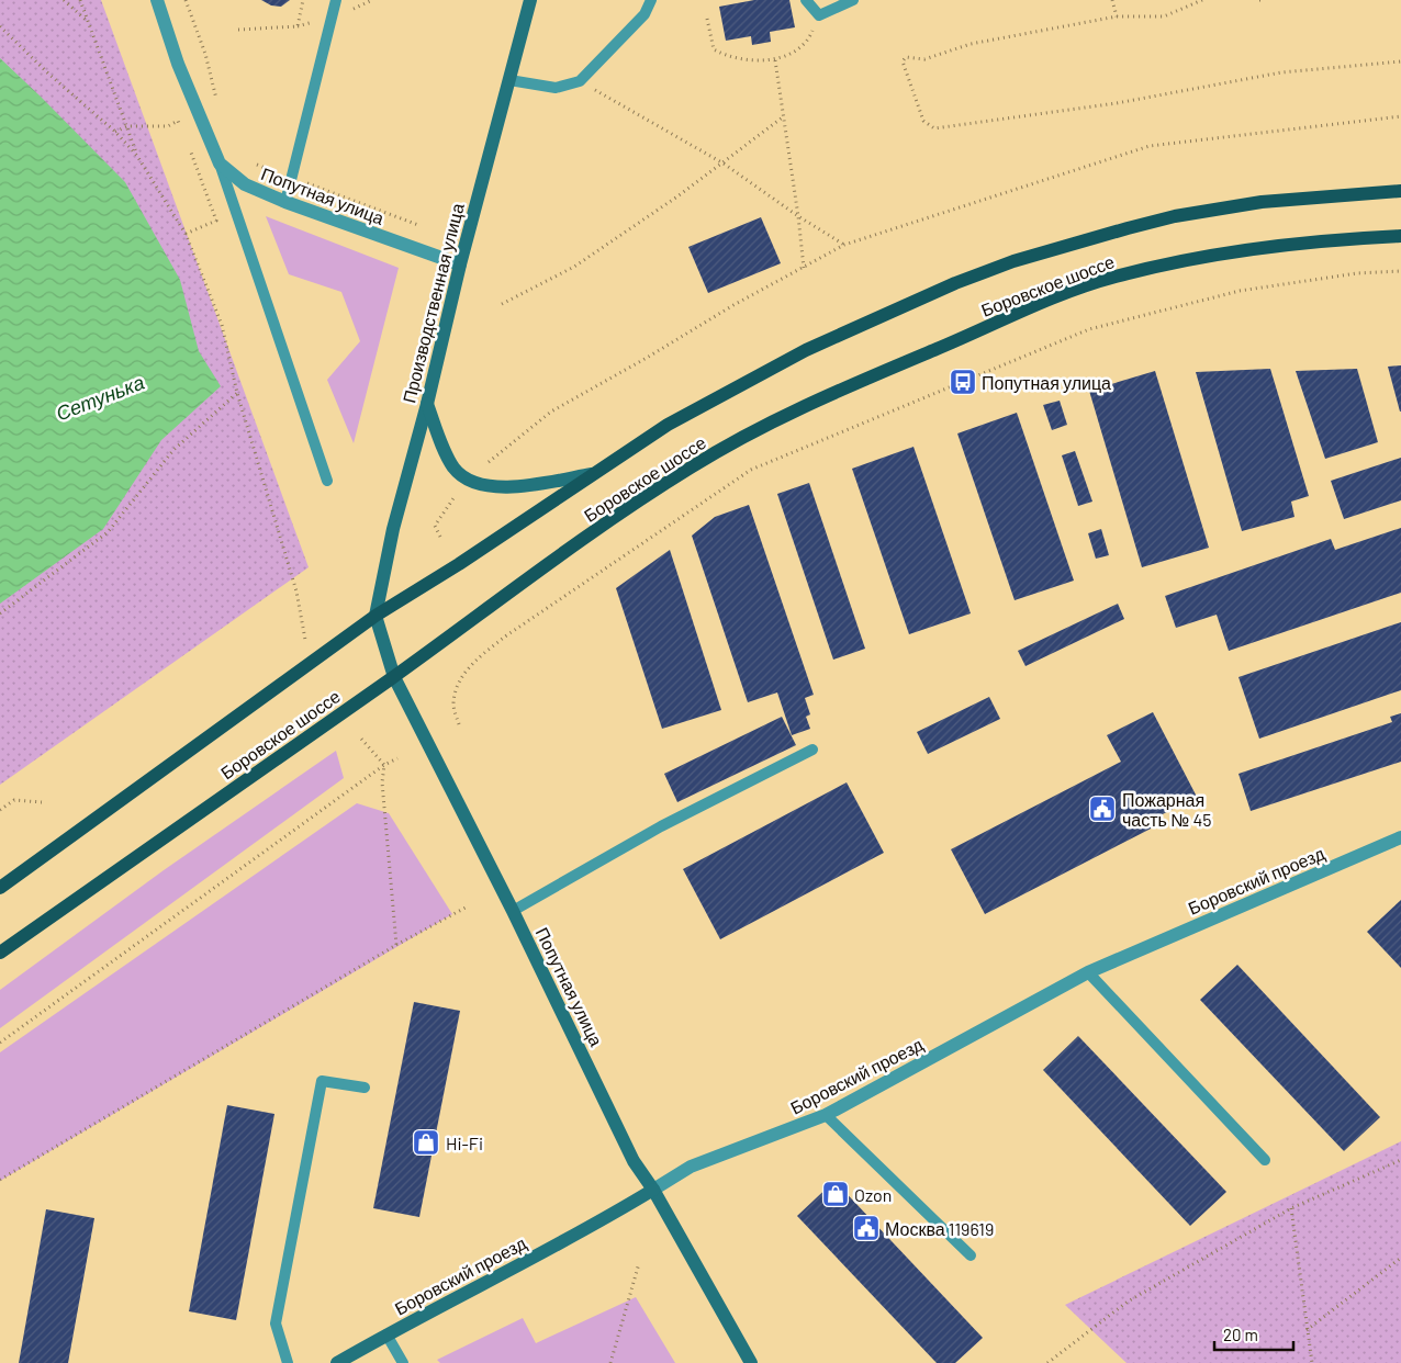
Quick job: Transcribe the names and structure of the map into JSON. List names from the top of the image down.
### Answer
{
  "streets": {
    "main road": ["Боровское шоссе"],
    "street": ["Попутная улица", "Производственная улица", "Боровский проезд"]
  },
  "crossings": [
    ["Попутная улица", "Боровское шоссе"],
    ["Попутная улица", "Производственная улица"],
    ["Попутная улица", "Боровский проезд"],
    ["Боровское шоссе", "Производственная улица"]
  ],
  "water": ["Сетунька"],
  "places": {
    "bus stop": ["Попутная улица"],
    "public building": ["Пожарная часть № 45", "Москва 119619"],
    "shop": ["Hi-Fi", "Ozon"]
  },
  "scale_bar": "20 m"
}
